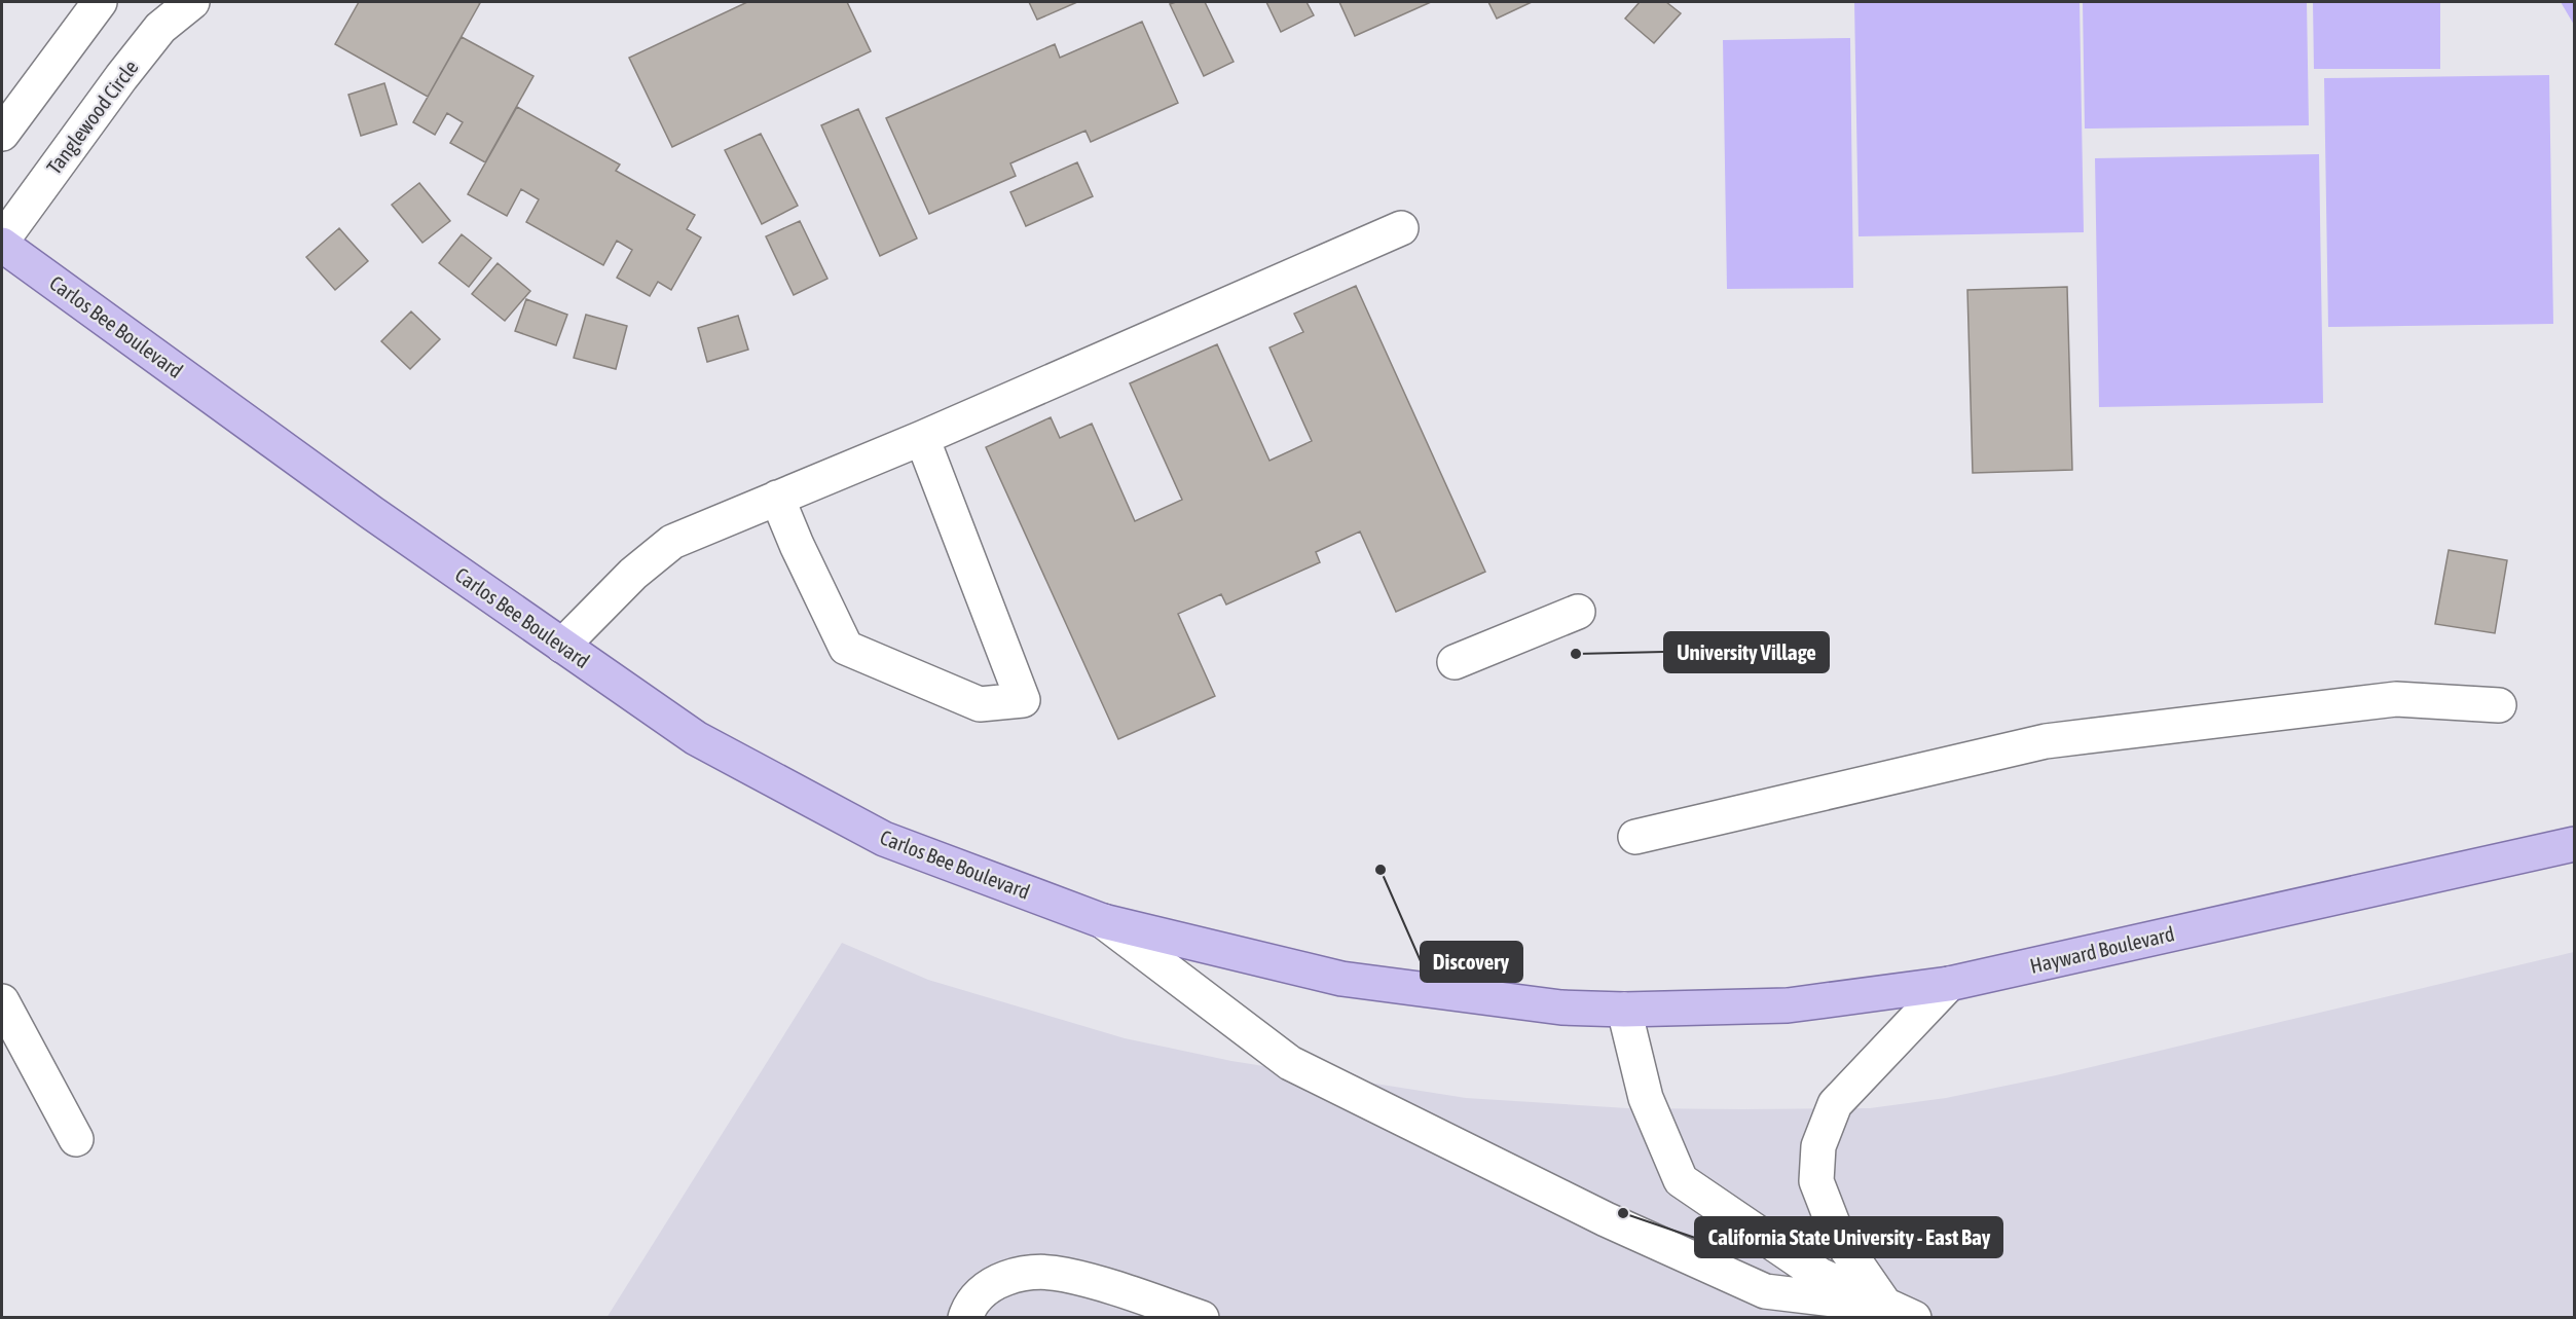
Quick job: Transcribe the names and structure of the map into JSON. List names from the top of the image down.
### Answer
{
  "streets": {
    "main road": ["Carlos Bee Boulevard", "Hayward Boulevard"],
    "street": ["Tanglewood Circle"]
  },
  "crossings": [
    ["Tanglewood Circle", "Carlos Bee Boulevard"],
    ["Carlos Bee Boulevard", "Hayward Boulevard"]
  ],
  "places": ["University Village", "Discovery", "California State University - East Bay"]
}
